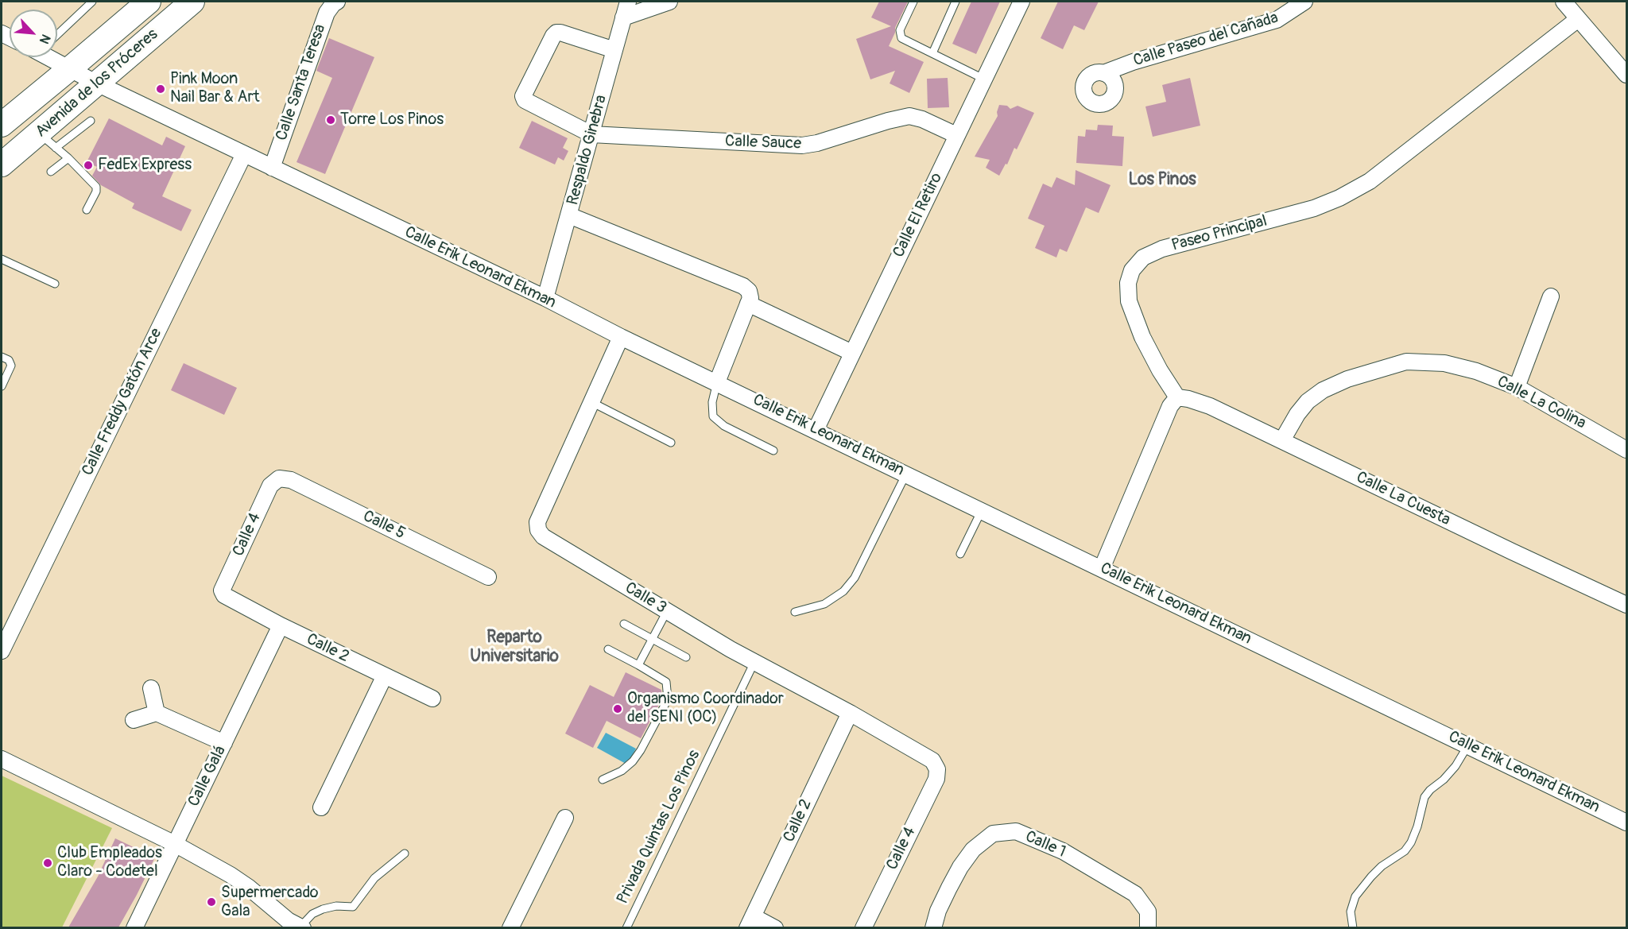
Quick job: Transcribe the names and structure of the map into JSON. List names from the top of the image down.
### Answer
{
  "streets": {
    "main road": ["Avenida de los Próceres"],
    "street": [
      "Calle Paseo del Cañada",
      "Calle Santa Teresa",
      "Calle Sauce",
      "Respaldo Ginebra",
      "Calle El Retiro",
      "Paseo Principal",
      "Calle Erik Leonard Ekman",
      "Calle Freddy Gatón Arce",
      "Calle La Colina",
      "Calle La Cuesta",
      "Calle 5",
      "Calle 4",
      "Calle 3",
      "Calle 2",
      "Calle Galá",
      "Calle 1"
    ],
    "lane": ["Privada Quintas Los Pinos"]
  },
  "crossings": [
    ["Calle Santa Teresa", "Calle Erik Leonard Ekman"],
    ["Avenida de los Próceres", "Calle Erik Leonard Ekman"],
    ["Calle Sauce", "Respaldo Ginebra"],
    ["Calle Sauce", "Calle El Retiro"],
    ["Respaldo Ginebra", "Calle Erik Leonard Ekman"],
    ["Calle El Retiro", "Calle Erik Leonard Ekman"],
    ["Paseo Principal", "Calle La Cuesta"],
    ["Calle Erik Leonard Ekman", "Calle Freddy Gatón Arce"],
    ["Calle Erik Leonard Ekman", "Calle 3"],
    ["Calle La Colina", "Calle La Cuesta"],
    ["Calle 5", "Calle 4"],
    ["Calle 4", "Calle 3"],
    ["Calle 4", "Calle 2"],
    ["Calle 3", "Calle 2"],
    ["Calle 3", "Privada Quintas Los Pinos"],
    ["Calle 2", "Calle Galá"]
  ],
  "districts": ["Los Pinos", "Reparto Universitario"],
  "places": [
    "Pink Moon Nail Bar & Art",
    "Torre Los Pinos",
    "FedEx Express",
    "Organismo Coordinador del SENI (OC)",
    "Club Empleados Claro - Codetel",
    "Supermercado Gala"
  ],
  "north": "bottom right"
}
